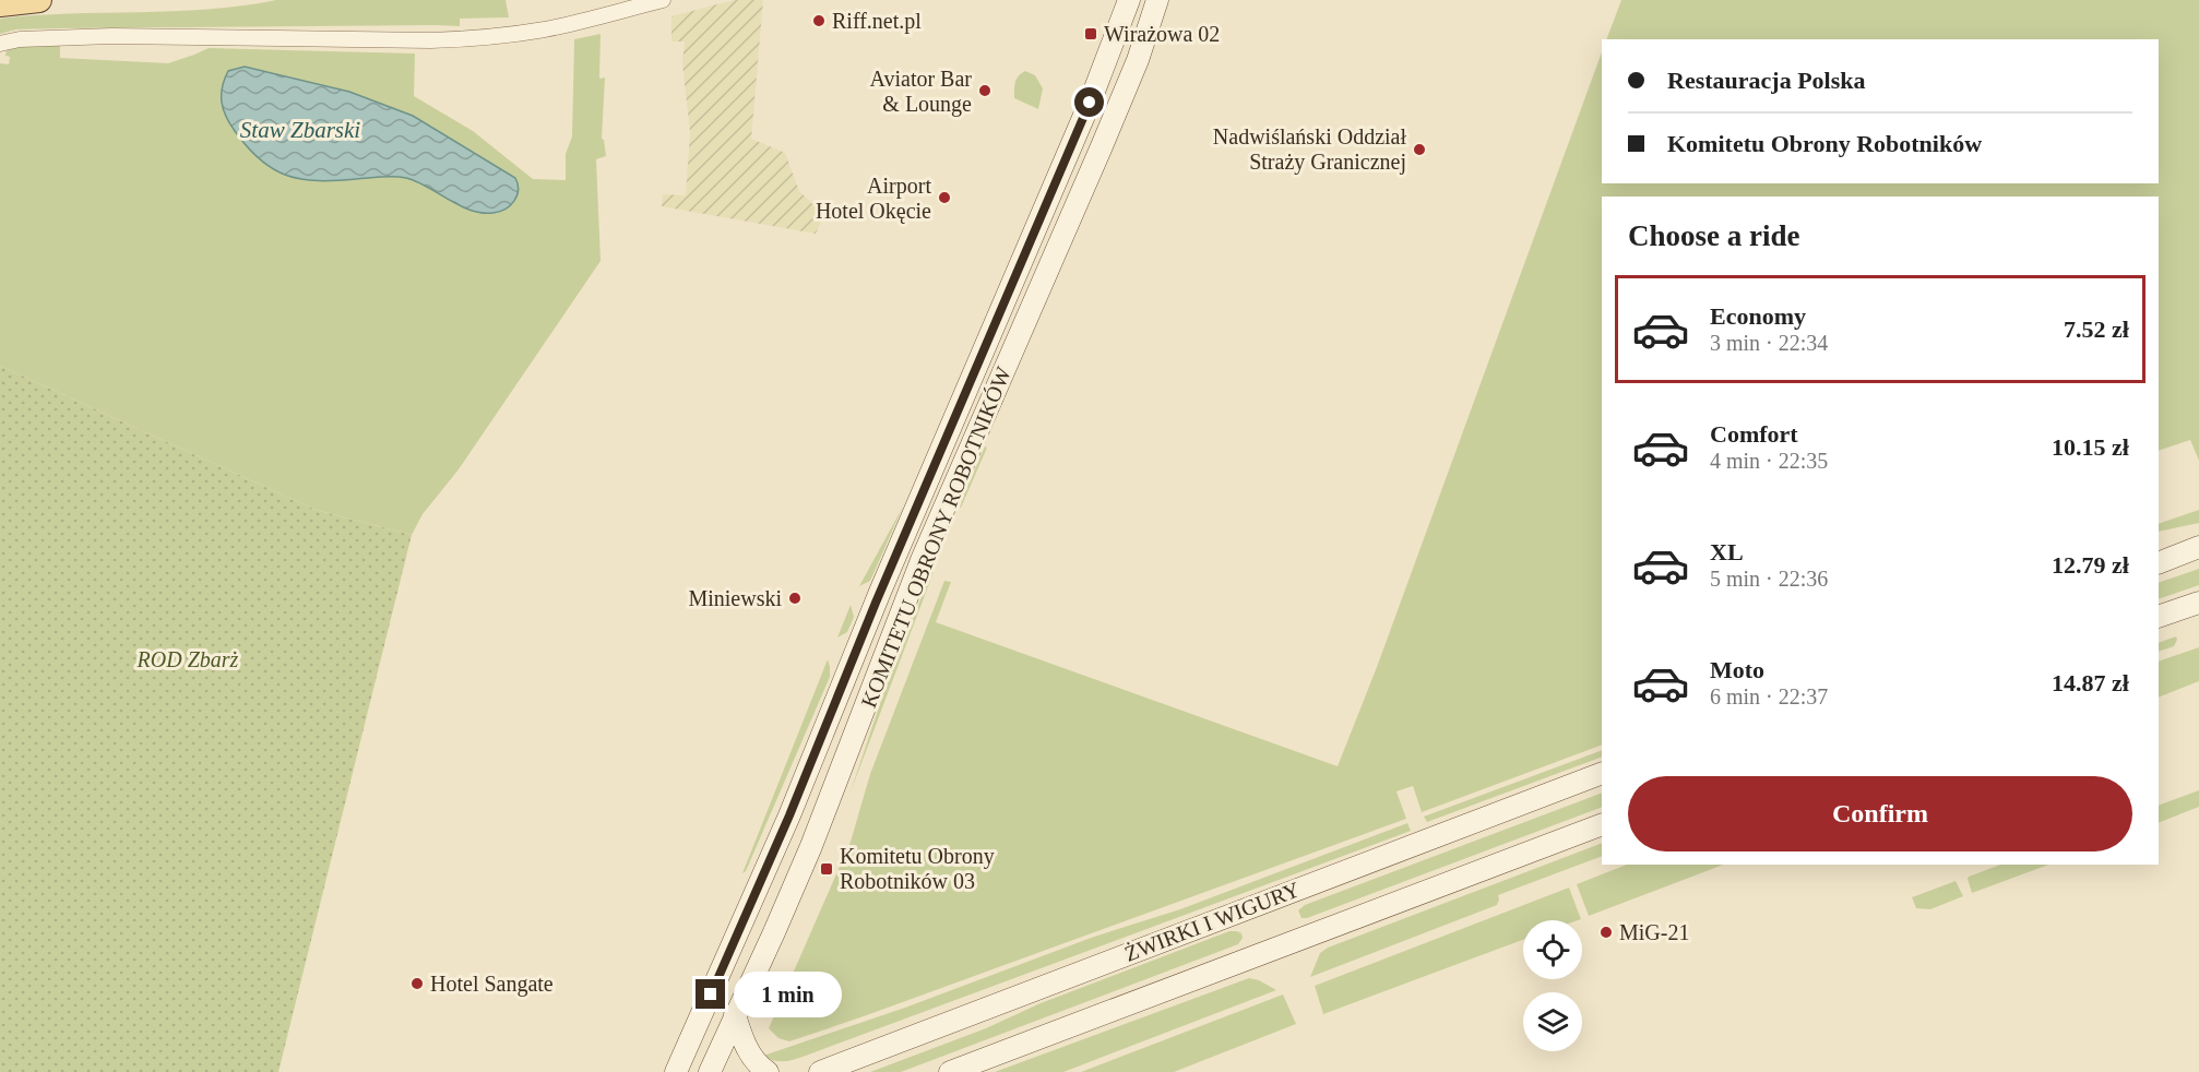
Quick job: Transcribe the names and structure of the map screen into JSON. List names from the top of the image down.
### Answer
{
  "streets": {
    "street": ["KOMITETU OBRONY ROBOTNIKÓW", "ŻWIRKI I WIGURY"]
  },
  "water": ["Staw Zbarski"],
  "parks": ["ROD Zbarż"],
  "places": {
    "other": [
      "Riff.net.pl",
      "Aviator Bar & Lounge",
      "Nadwiślański Oddział Straży Granicznej",
      "Airport Hotel Okęcie",
      "Miniewski",
      "MiG-21",
      "Hotel Sangate"
    ],
    "transit": ["Wirażowa 02", "Komitetu Obrony Robotników 03"]
  },
  "page": {
    "banner": ["Restauracja Polska", "Komitetu Obrony Robotników"],
    "heading": "Choose a ride",
    "list": [
      {
        "name": "Economy",
        "note": "3 min · 22:34",
        "value": "7.52 zł"
      },
      {
        "name": "Comfort",
        "note": "4 min · 22:35",
        "value": "10.15 zł"
      },
      {
        "name": "XL",
        "note": "5 min · 22:36",
        "value": "12.79 zł"
      },
      {
        "name": "Moto",
        "note": "6 min · 22:37",
        "value": "14.87 zł"
      }
    ],
    "buttons": "Confirm",
    "bubble": "1 min"
  }
}
